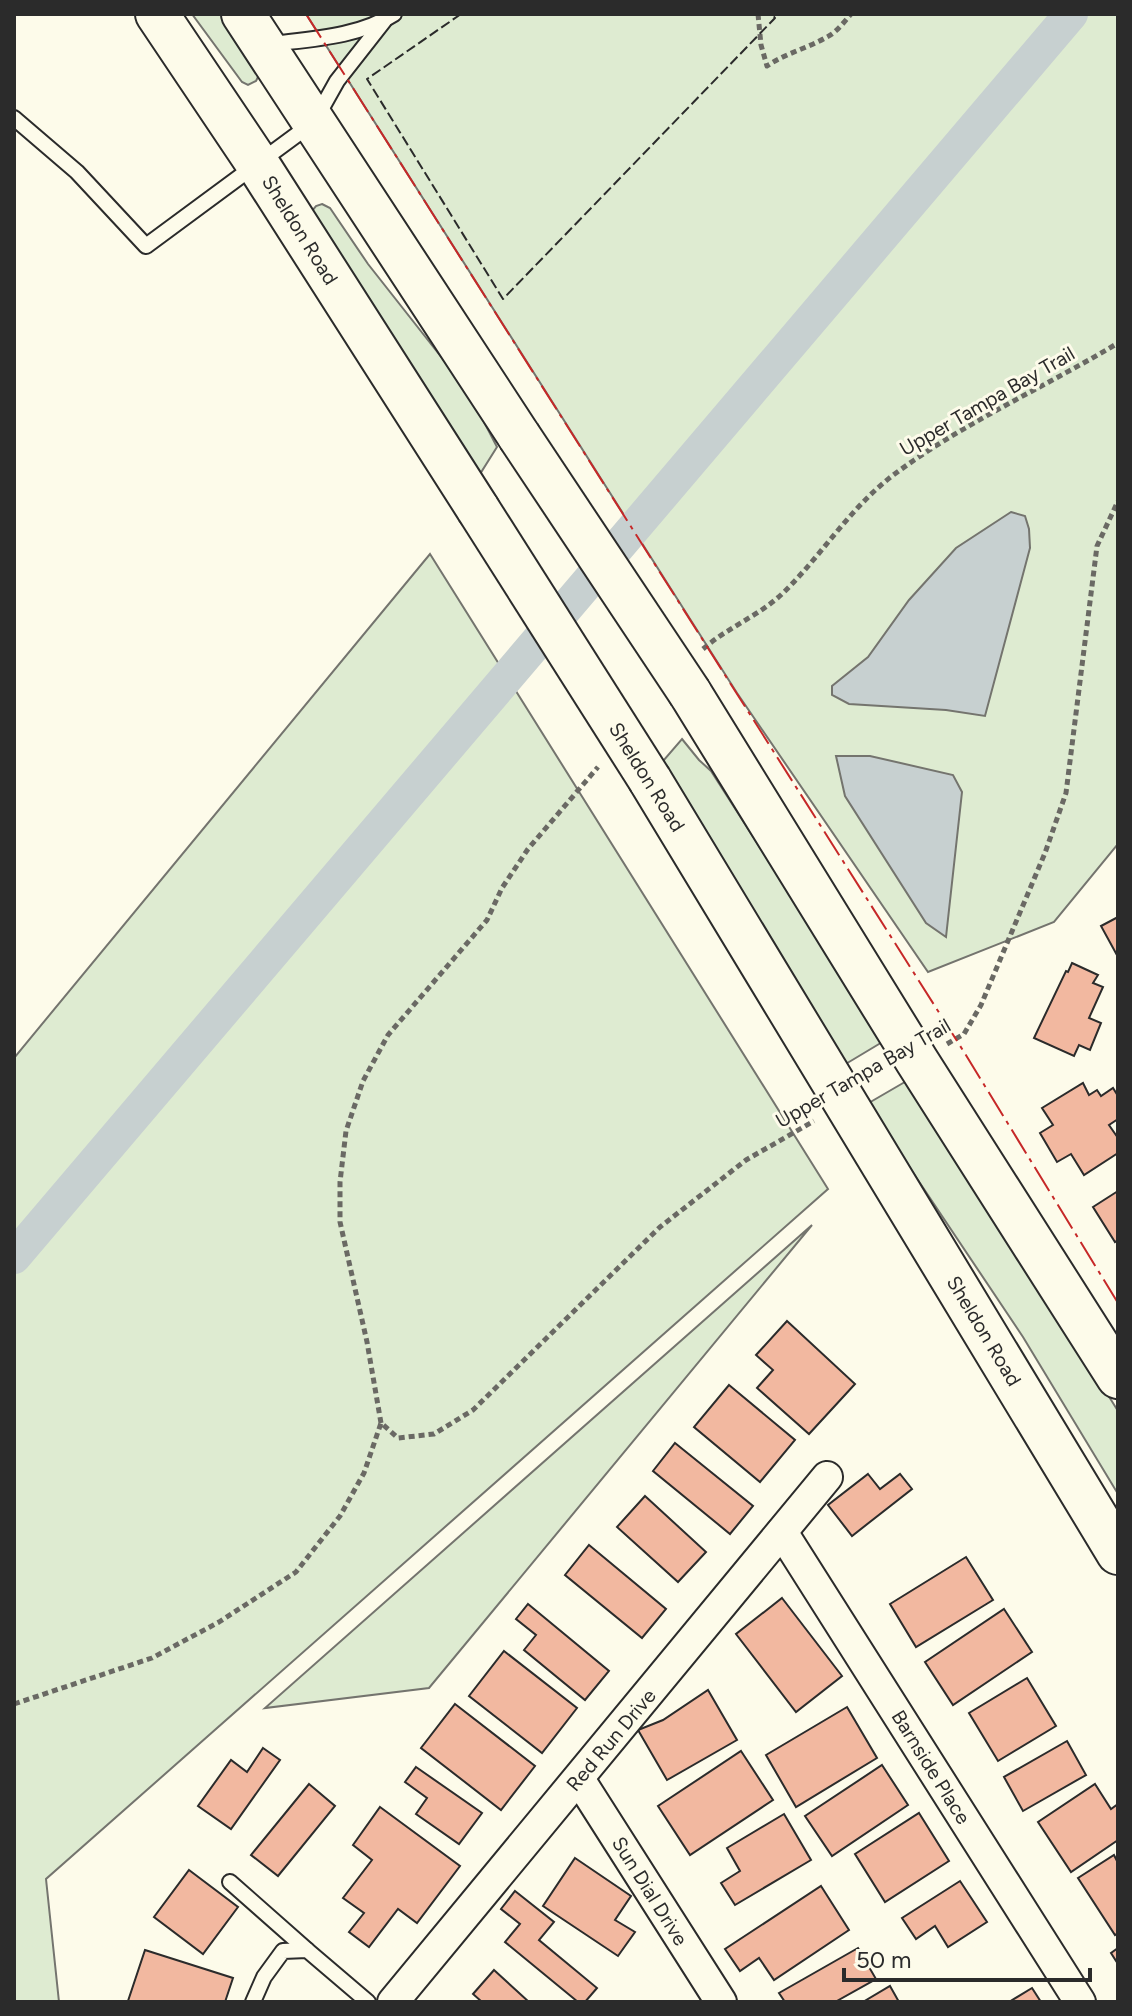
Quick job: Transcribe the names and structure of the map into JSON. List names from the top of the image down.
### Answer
{
  "streets": {
    "main road": ["Sheldon Road"],
    "street": ["Red Run Drive", "Barnside Place", "Sun Dial Drive"],
    "path": ["Upper Tampa Bay Trail"]
  },
  "crossings": [
    ["Sheldon Road", "Upper Tampa Bay Trail"],
    ["Red Run Drive", "Barnside Place"],
    ["Red Run Drive", "Sun Dial Drive"]
  ],
  "scale_bar": "50 m"
}
